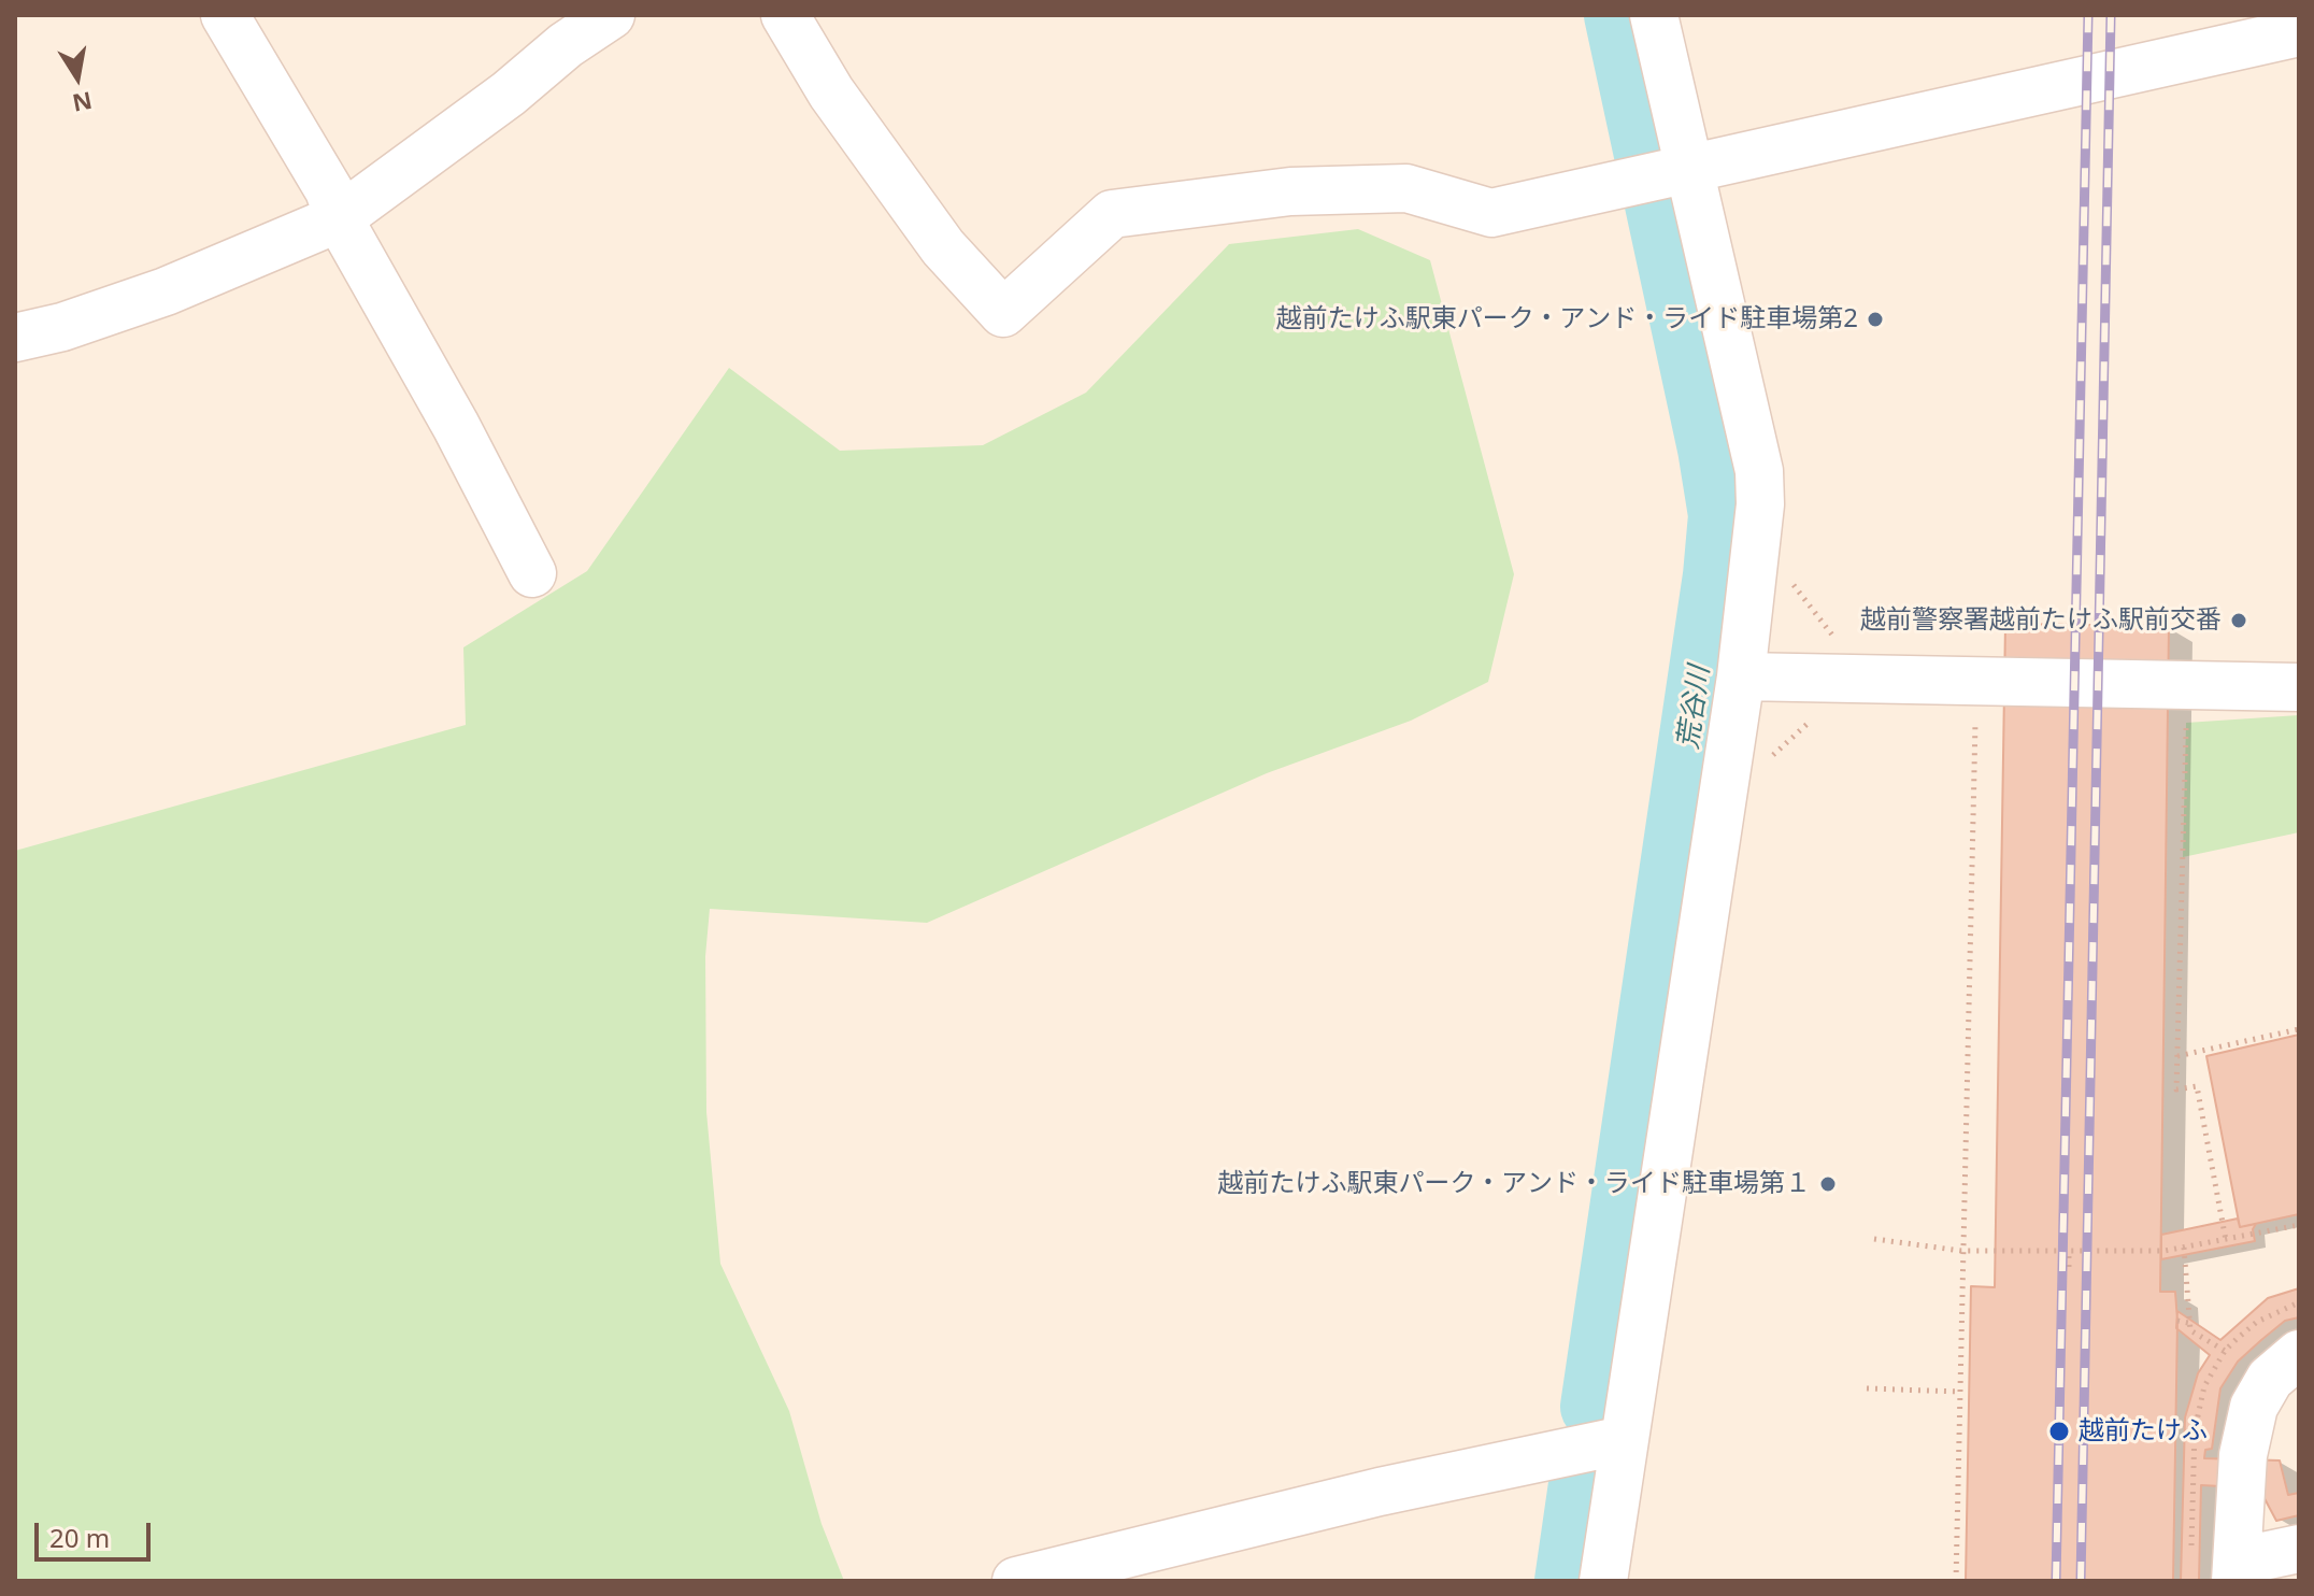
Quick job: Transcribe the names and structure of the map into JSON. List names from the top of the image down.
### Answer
{
  "water": ["荒谷川"],
  "places": [
    "越前たけふ駅東パーク・アンド・ライド駐車場第2",
    "越前警察署越前たけふ駅前交番",
    "越前たけふ駅東パーク・アンド・ライド駐車場第１",
    "越前たけふ"
  ],
  "scale_bar": "20 m",
  "north": "bottom"
}
